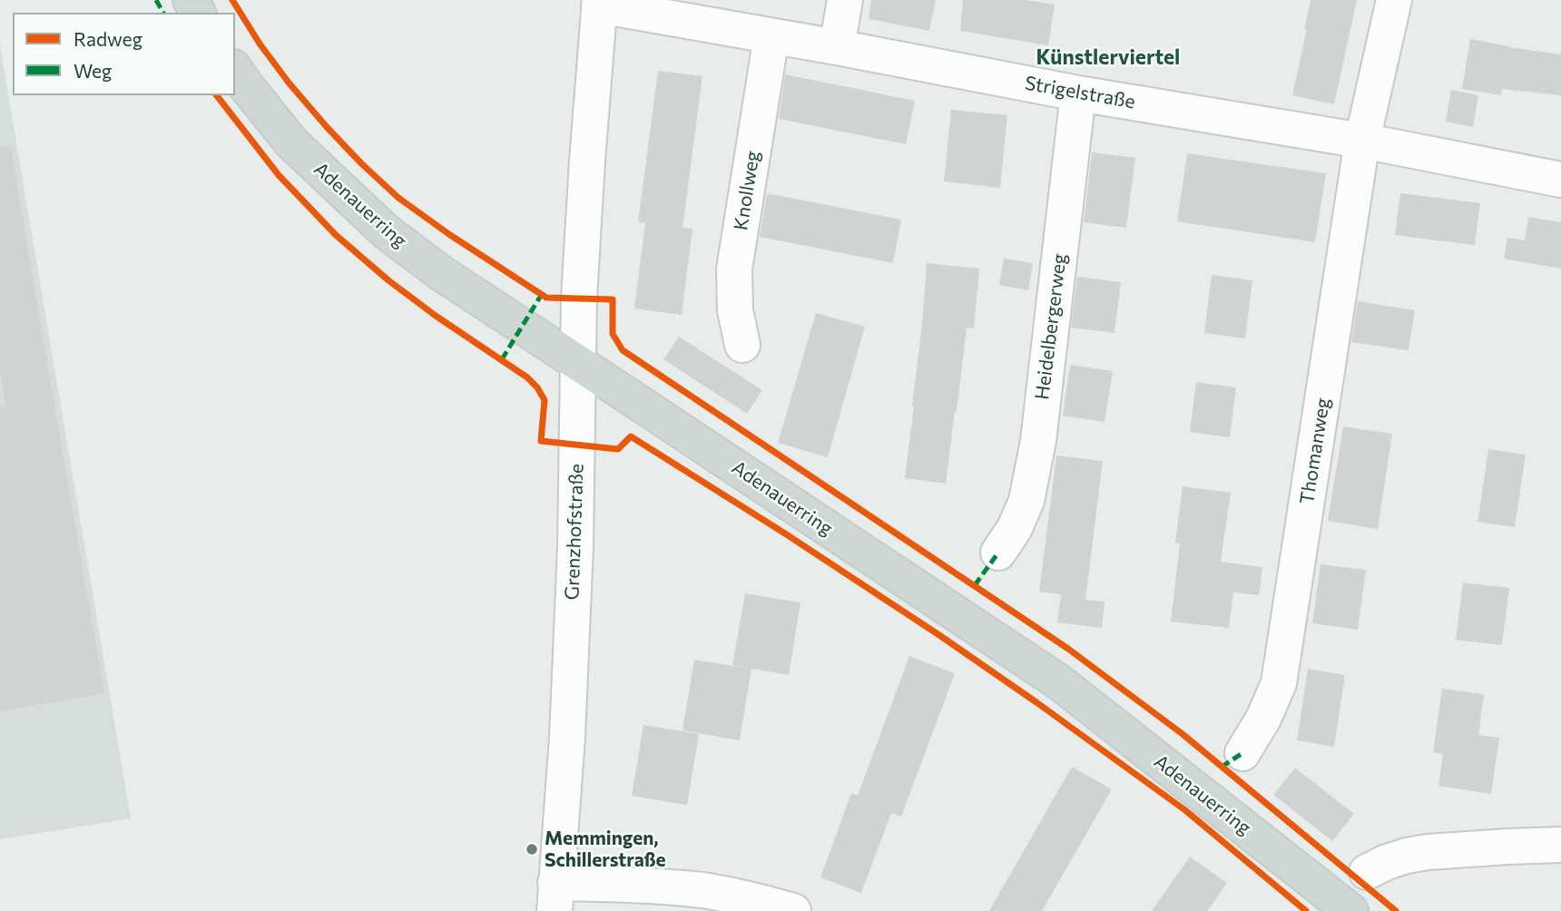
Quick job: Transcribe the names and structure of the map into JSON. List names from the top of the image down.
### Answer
{
  "streets": {
    "main road": ["Adenauerring"],
    "street": [
      "Strigelstraße",
      "Knollweg",
      "Heidelbergerweg",
      "Thomanweg",
      "Grenzhofstraße"
    ]
  },
  "crossings": [
    ["Strigelstraße", "Knollweg"],
    ["Strigelstraße", "Heidelbergerweg"],
    ["Strigelstraße", "Thomanweg"],
    ["Strigelstraße", "Grenzhofstraße"],
    ["Adenauerring", "Grenzhofstraße"]
  ],
  "districts": ["Künstlerviertel"],
  "places": ["Memmingen, Schillerstraße"],
  "legend": ["Radweg", "Weg"]
}
